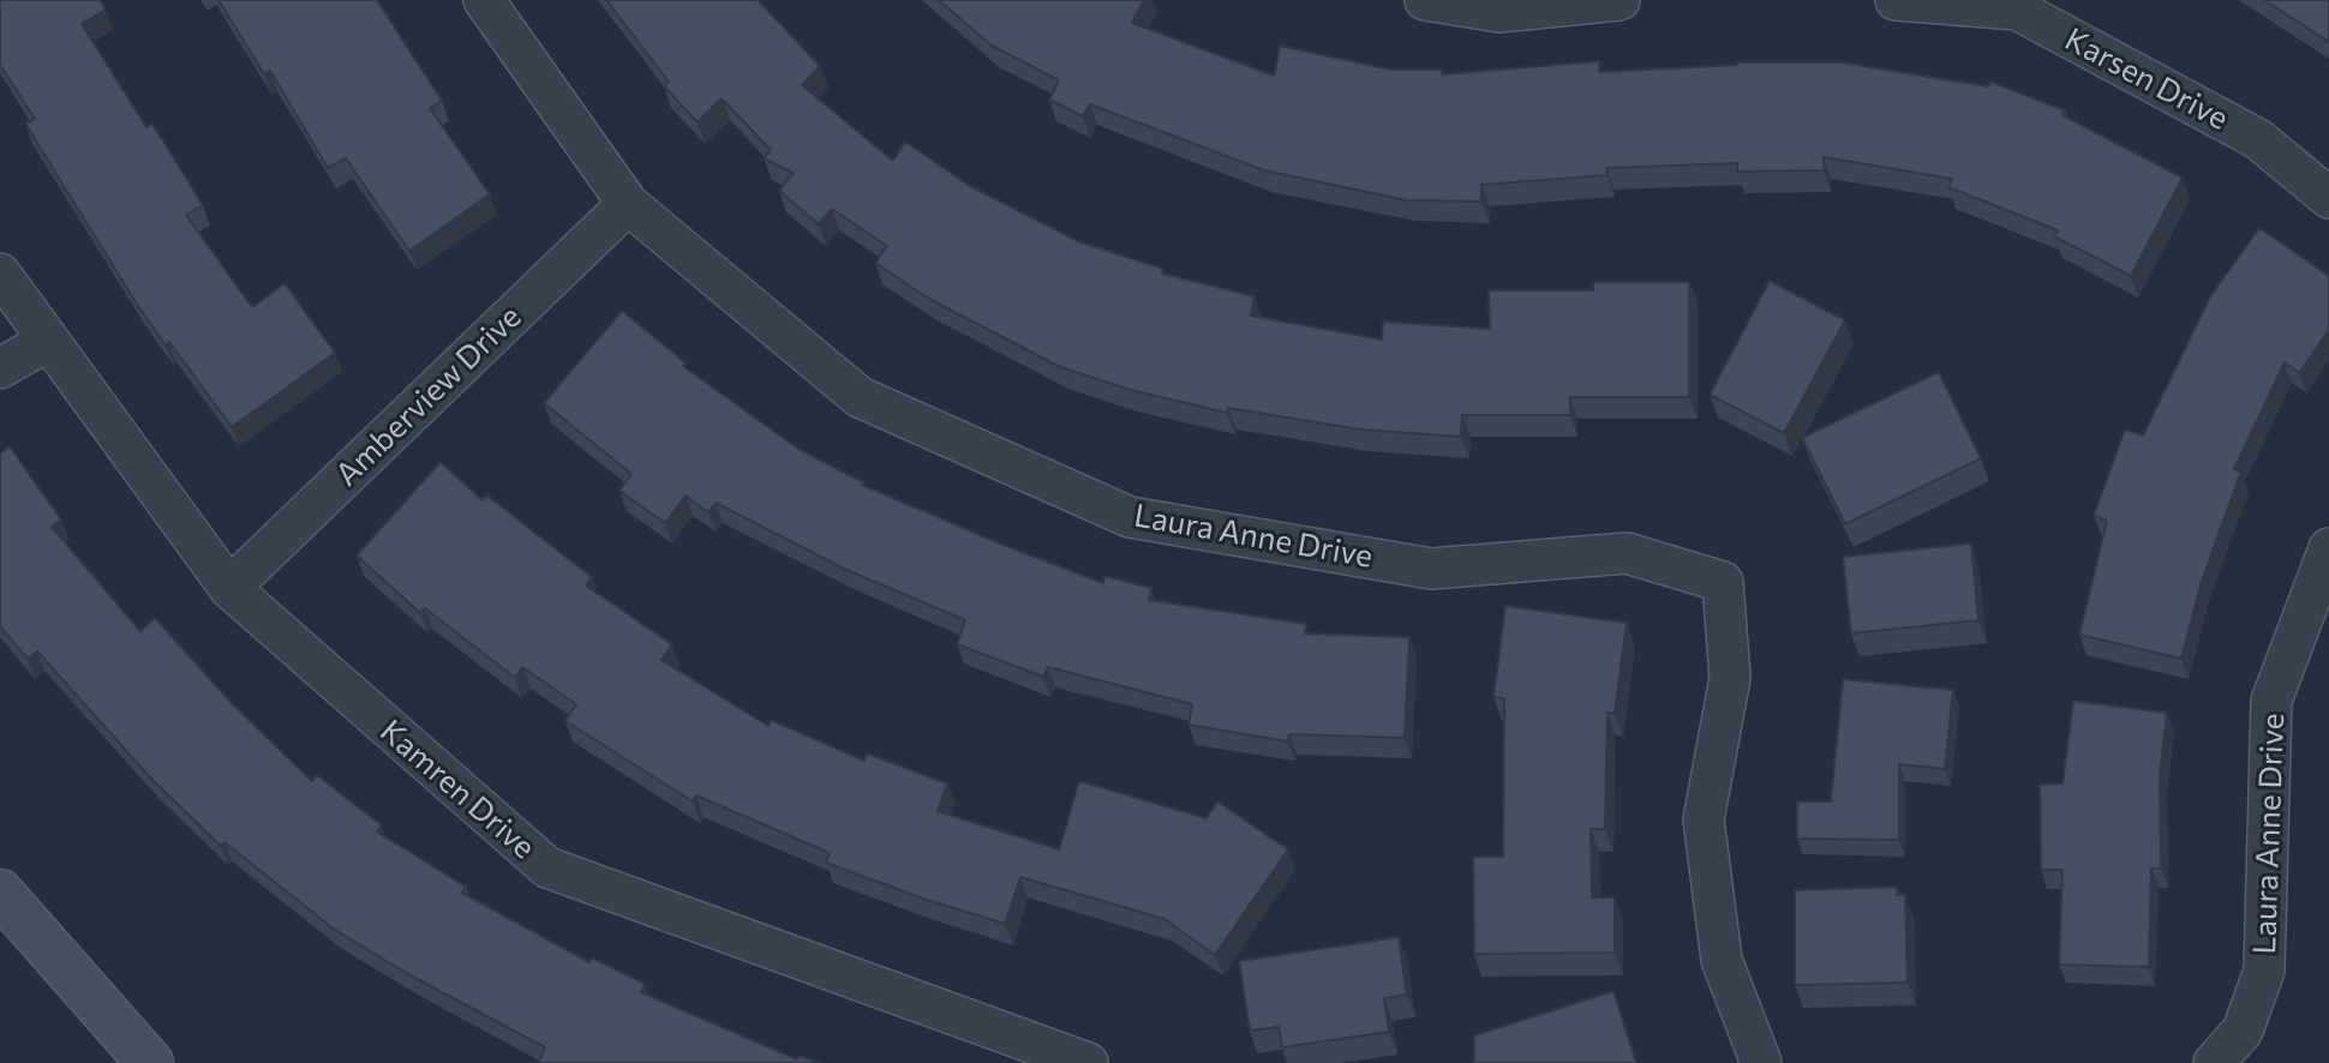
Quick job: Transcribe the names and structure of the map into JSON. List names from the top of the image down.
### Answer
{
  "streets": {
    "street": [
      "Karsen Drive",
      "Amberview Drive",
      "Laura Anne Drive",
      "Kamren Drive"
    ]
  },
  "crossings": [
    ["Amberview Drive", "Laura Anne Drive"],
    ["Amberview Drive", "Kamren Drive"]
  ]
}
